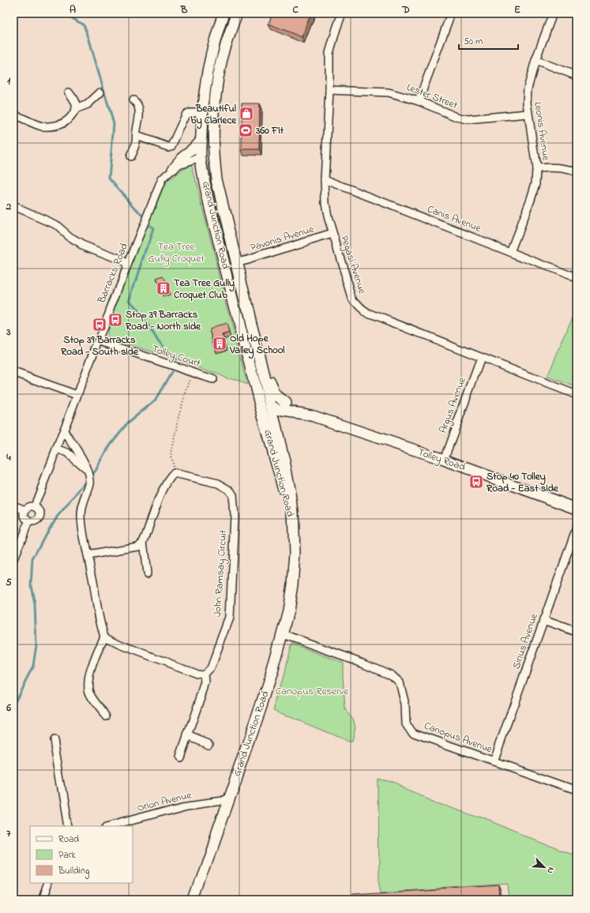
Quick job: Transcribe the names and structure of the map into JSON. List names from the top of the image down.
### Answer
{
  "streets": {
    "main road": ["Grand Junction Road", "Tolley Road"],
    "street": [
      "Lester Street",
      "Leonis Avenue",
      "Canis Avenue",
      "Pavonis Avenue",
      "Pegasi Avenue",
      "Barracks Road",
      "Tolley Court",
      "Argus Avenue",
      "John Ramsay Circuit",
      "Sirius Avenue",
      "Canopus Avenue",
      "Orion Avenue"
    ]
  },
  "crossings": [
    ["Lester Street", "Leonis Avenue"],
    ["Lester Street", "Pegasi Avenue"],
    ["Leonis Avenue", "Canis Avenue"],
    ["Canis Avenue", "Pegasi Avenue"],
    ["Grand Junction Road", "Pavonis Avenue"],
    ["Grand Junction Road", "Barracks Road"],
    ["Grand Junction Road", "Tolley Road"],
    ["Grand Junction Road", "Canopus Avenue"],
    ["Grand Junction Road", "Orion Avenue"],
    ["Pavonis Avenue", "Pegasi Avenue"],
    ["Pegasi Avenue", "Argus Avenue"],
    ["Barracks Road", "Tolley Court"],
    ["Argus Avenue", "Tolley Road"],
    ["Sirius Avenue", "Canopus Avenue"]
  ],
  "parks": ["Tea Tree Gully Croquet", "Canopus Reserve"],
  "places": {
    "shop": ["Beautiful by Clariece"],
    "sports": ["360 Fit"],
    "building": ["Tea Tree Gully Croquet Club", "Old Hope Valley School"],
    "bus stop": ["Stop 39 Barracks Road - North side", "Stop 39 Barracks Road - South side", "Stop 40 Tolley Road - East side"]
  },
  "legend": ["Road", "Park", "Building"],
  "scale_bar": "50 m",
  "north": "bottom right",
  "grid": {
    "columns": [
      "A",
      "B",
      "C",
      "D",
      "E"
    ],
    "rows": [
      "1",
      "2",
      "3",
      "4",
      "5",
      "6",
      "7"
    ]
  }
}
